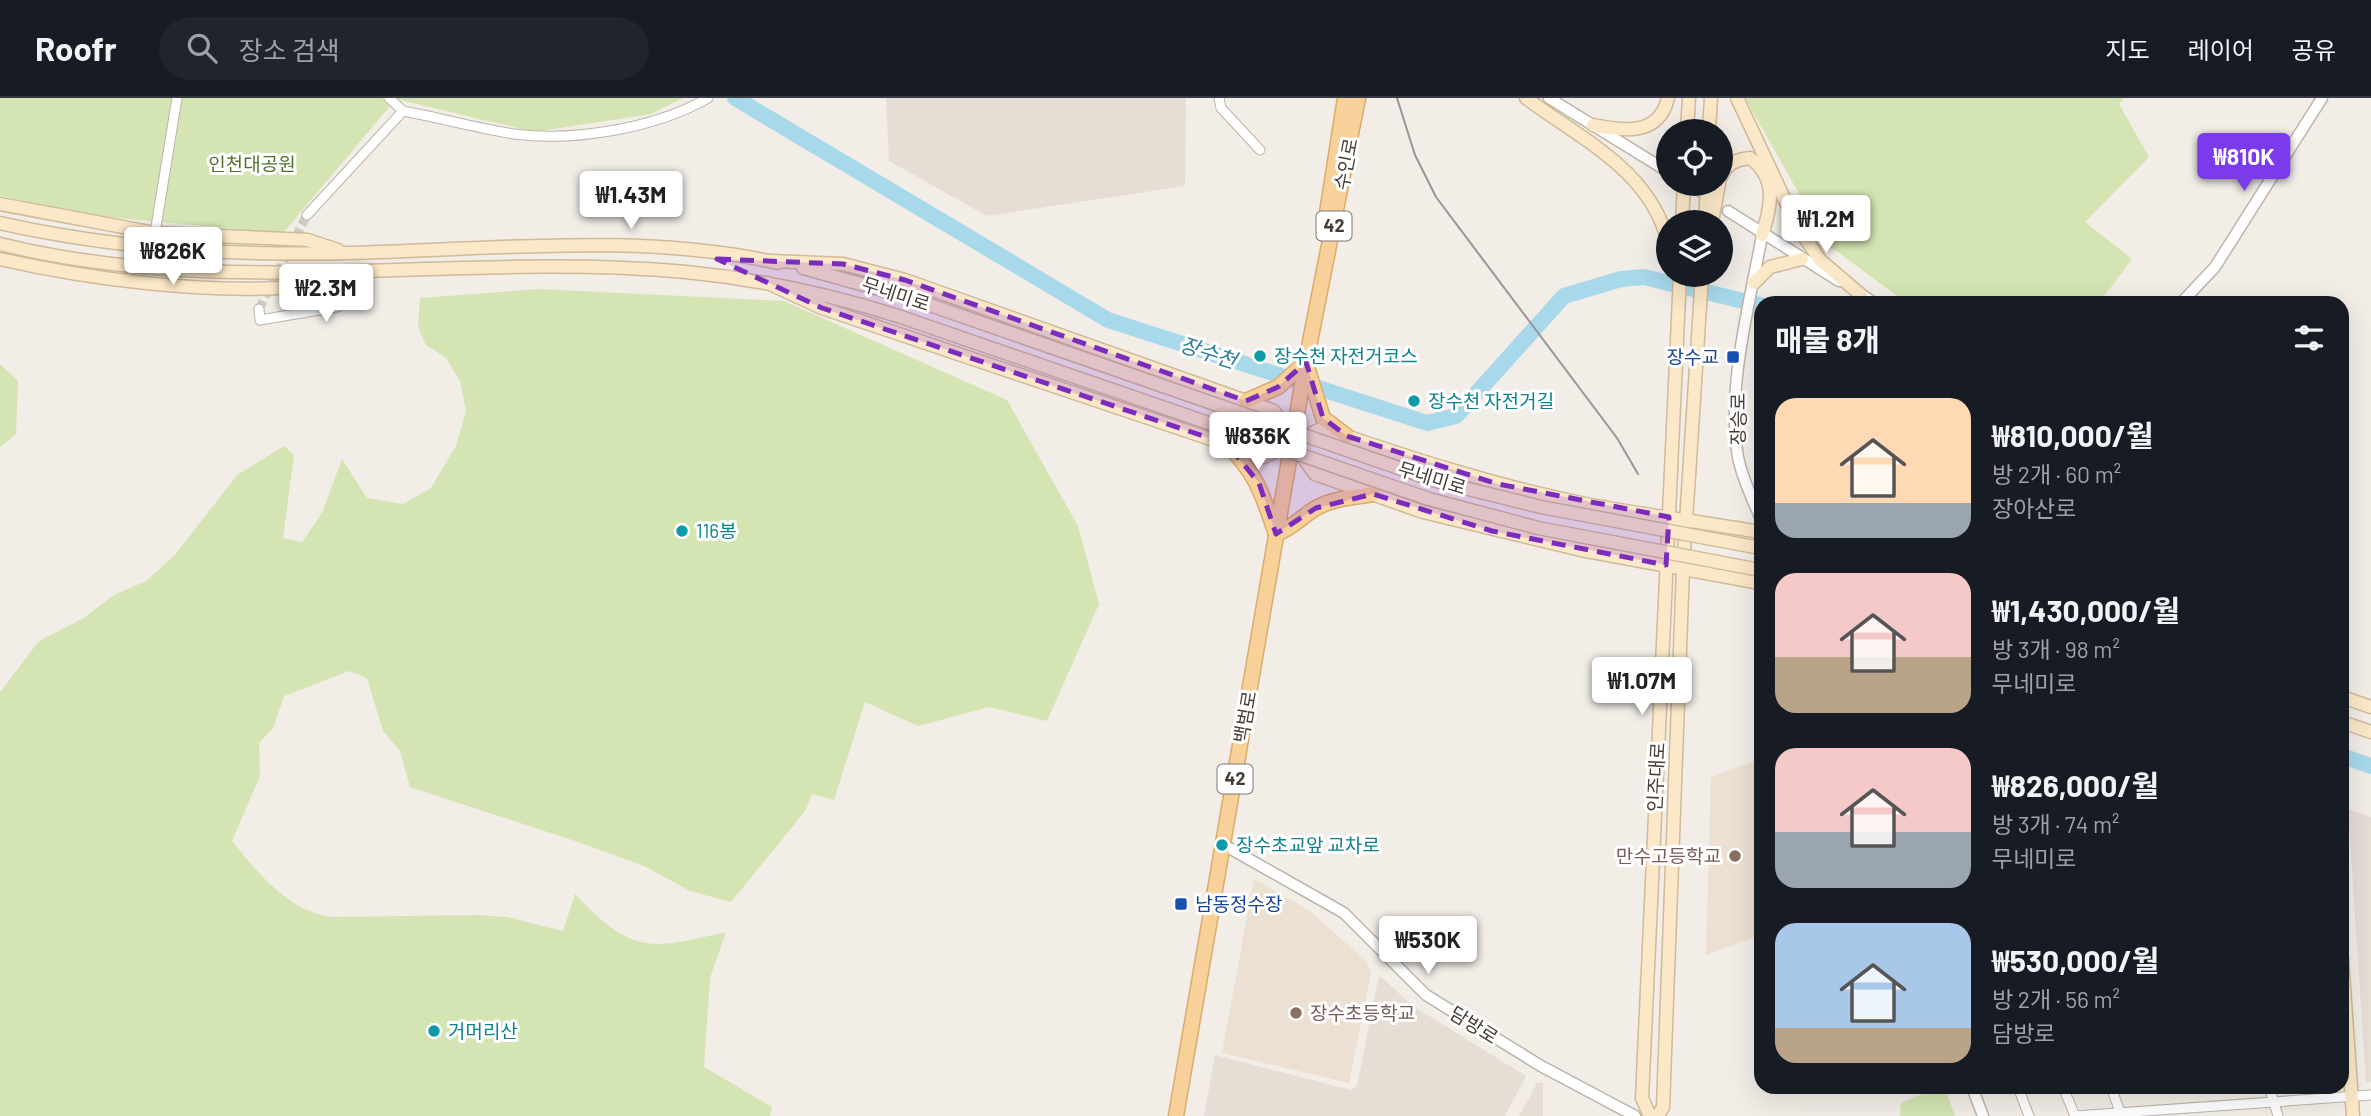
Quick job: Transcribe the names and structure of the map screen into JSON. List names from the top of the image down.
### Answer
{
  "streets": {
    "main road": [
      "수인로",
      "42",
      "무네미로",
      "백범로",
      "인주대로"
    ],
    "street": ["장승로", "담방로"]
  },
  "crossings": [
    ["수인로", "백범로"],
    ["백범로", "담방로"]
  ],
  "water": ["장수천"],
  "parks": ["인천대공원"],
  "places": {
    "other": [
      "장수천 자전거코스",
      "장수천 자전거길",
      "116봉",
      "장수초교앞 교차로",
      "만수고등학교",
      "장수초등학교",
      "거머리산"
    ],
    "transit": ["장수교", "남동정수장"]
  },
  "page": {
    "header": "Roofr",
    "search": "장소 검색",
    "nav": ["지도", "레이어", "공유"],
    "price": [
      "₩810K",
      "₩1.43M",
      "₩1.2M",
      "₩826K",
      "₩2.3M",
      "₩836K",
      "₩1.07M",
      "₩530K"
    ],
    "heading": "매물 8개",
    "list": [
      {
        "name": "₩810,000/월",
        "note": "방 2개 · 60 m² · 장아산로"
      },
      {
        "name": "₩1,430,000/월",
        "note": "방 3개 · 98 m² · 무네미로"
      },
      {
        "name": "₩826,000/월",
        "note": "방 3개 · 74 m² · 무네미로"
      },
      {
        "name": "₩530,000/월",
        "note": "방 2개 · 56 m² · 담방로"
      }
    ]
  }
}
